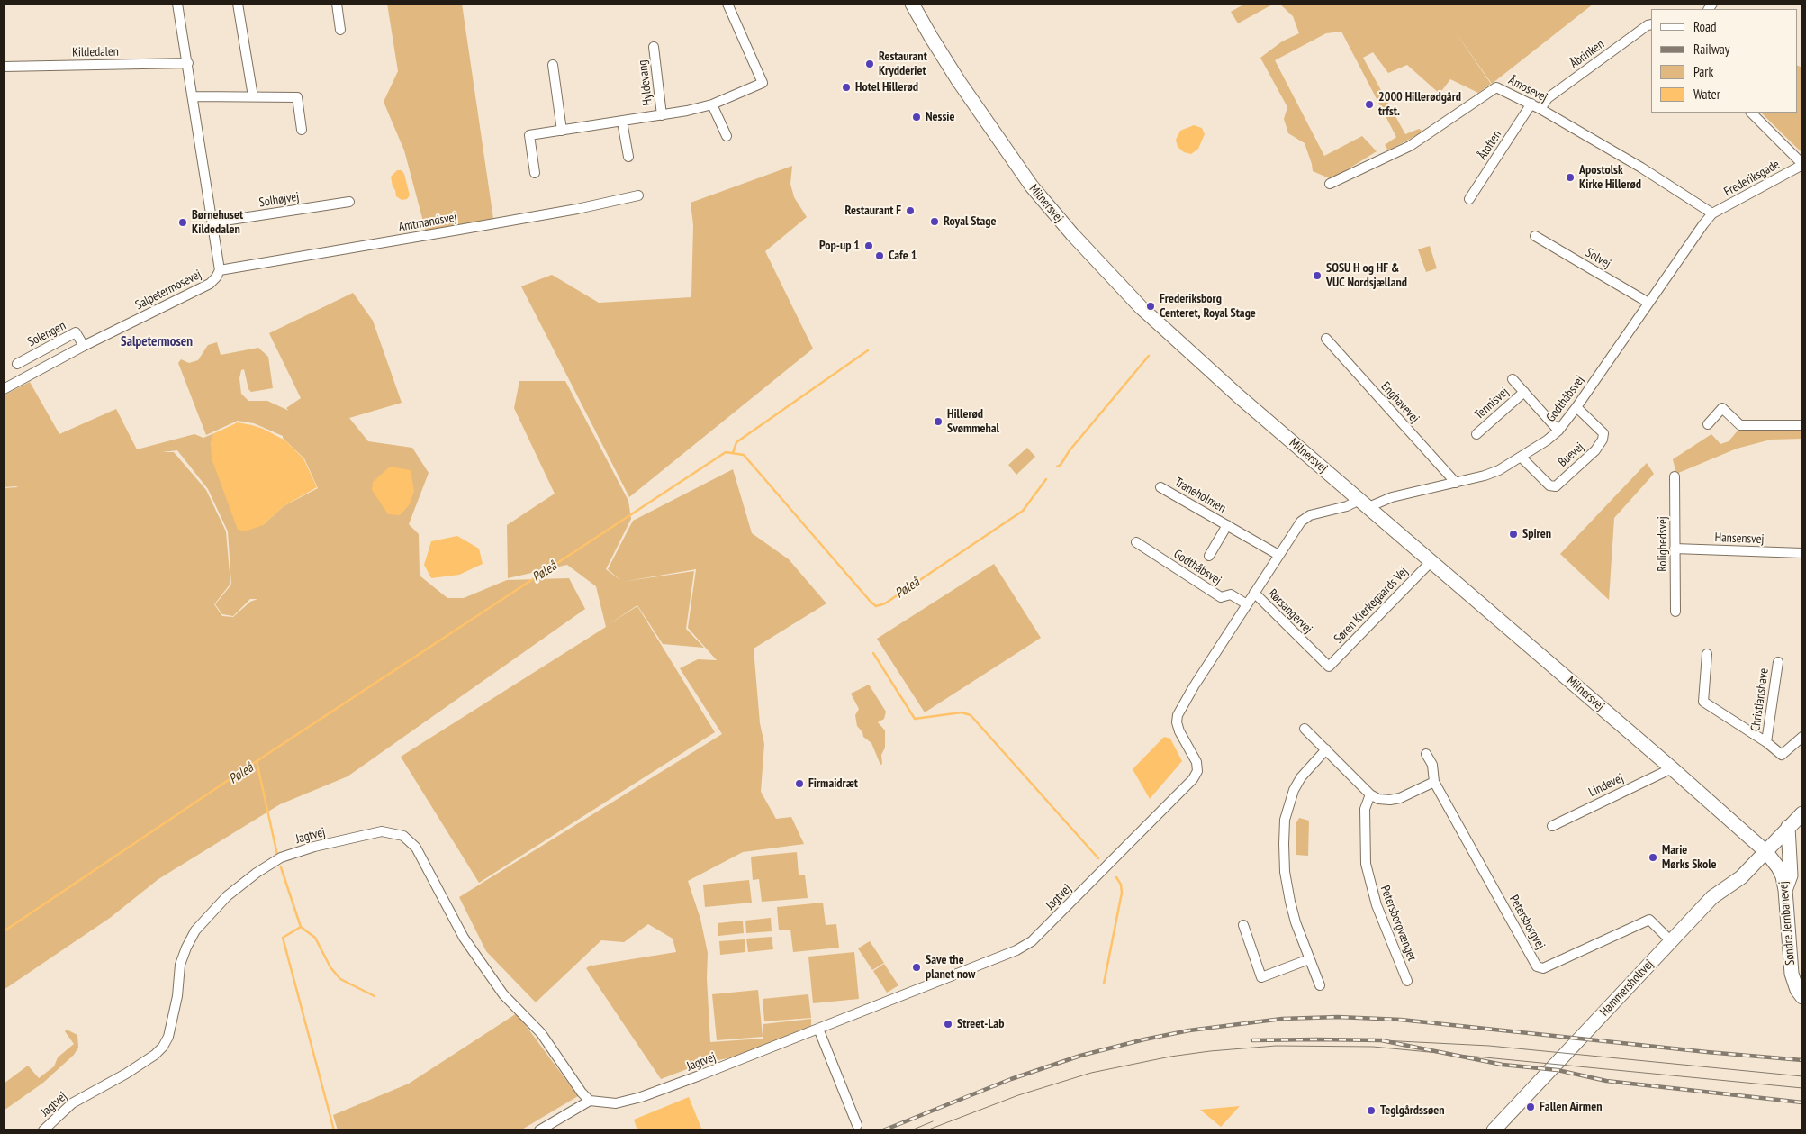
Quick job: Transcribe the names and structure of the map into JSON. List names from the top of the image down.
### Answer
{
  "streets": {
    "street": [
      "Kildedalen",
      "Åbrinken",
      "Hyldevang",
      "Åmosevej",
      "Åtoften",
      "Frederiksgade",
      "Solhøjvej",
      "Milnersvej",
      "Amtmandsvej",
      "Solvej",
      "Salpetermosevej",
      "Solengen",
      "Godthåbsvej",
      "Enghavevej",
      "Tennisvej",
      "Buevej",
      "Traneholmen",
      "Hansensvej",
      "Rolighedsvej",
      "Søren Kierkegaards Vej",
      "Rørsangervej",
      "Christianshave",
      "Lindevej",
      "Jagtvej",
      "Petersborgvej",
      "Petersborgvænget",
      "Søndre Jernbanevej",
      "Hammersholtvej"
    ]
  },
  "crossings": [
    ["Åbrinken", "Åmosevej"],
    ["Åmosevej", "Åtoften"],
    ["Åmosevej", "Frederiksgade"],
    ["Åmosevej", "Godthåbsvej"],
    ["Frederiksgade", "Godthåbsvej"],
    ["Milnersvej", "Godthåbsvej"],
    ["Milnersvej", "Søren Kierkegaards Vej"],
    ["Milnersvej", "Lindevej"],
    ["Milnersvej", "Søndre Jernbanevej"],
    ["Milnersvej", "Hammersholtvej"],
    ["Amtmandsvej", "Salpetermosevej"],
    ["Solvej", "Godthåbsvej"],
    ["Salpetermosevej", "Solengen"],
    ["Godthåbsvej", "Enghavevej"],
    ["Godthåbsvej", "Tennisvej"],
    ["Godthåbsvej", "Buevej"],
    ["Godthåbsvej", "Traneholmen"],
    ["Godthåbsvej", "Rørsangervej"],
    ["Godthåbsvej", "Jagtvej"],
    ["Hansensvej", "Rolighedsvej"],
    ["Søren Kierkegaards Vej", "Rørsangervej"],
    ["Petersborgvej", "Hammersholtvej"],
    ["Søndre Jernbanevej", "Hammersholtvej"]
  ],
  "districts": ["Salpetermosen"],
  "water": ["Pøleå"],
  "places": [
    "Restaurant Krydderiet",
    "Hotel Hillerød",
    "2000 Hillerødgård trfst.",
    "Nessie",
    "Apostolsk Kirke Hillerød",
    "Restaurant F",
    "Royal Stage",
    "Børnehuset Kildedalen",
    "Pop-up 1",
    "Cafe 1",
    "SOSU H og HF & VUC Nordsjælland",
    "Frederiksborg Centeret, Royal Stage",
    "Hillerød Svømmehal",
    "Spiren",
    "Firmaidræt",
    "Marie Mørks Skole",
    "Save the planet now",
    "Street-Lab",
    "Fallen Airmen",
    "Teglgårdssøen"
  ],
  "legend": [
    "Road",
    "Railway",
    "Park",
    "Water"
  ]
}
